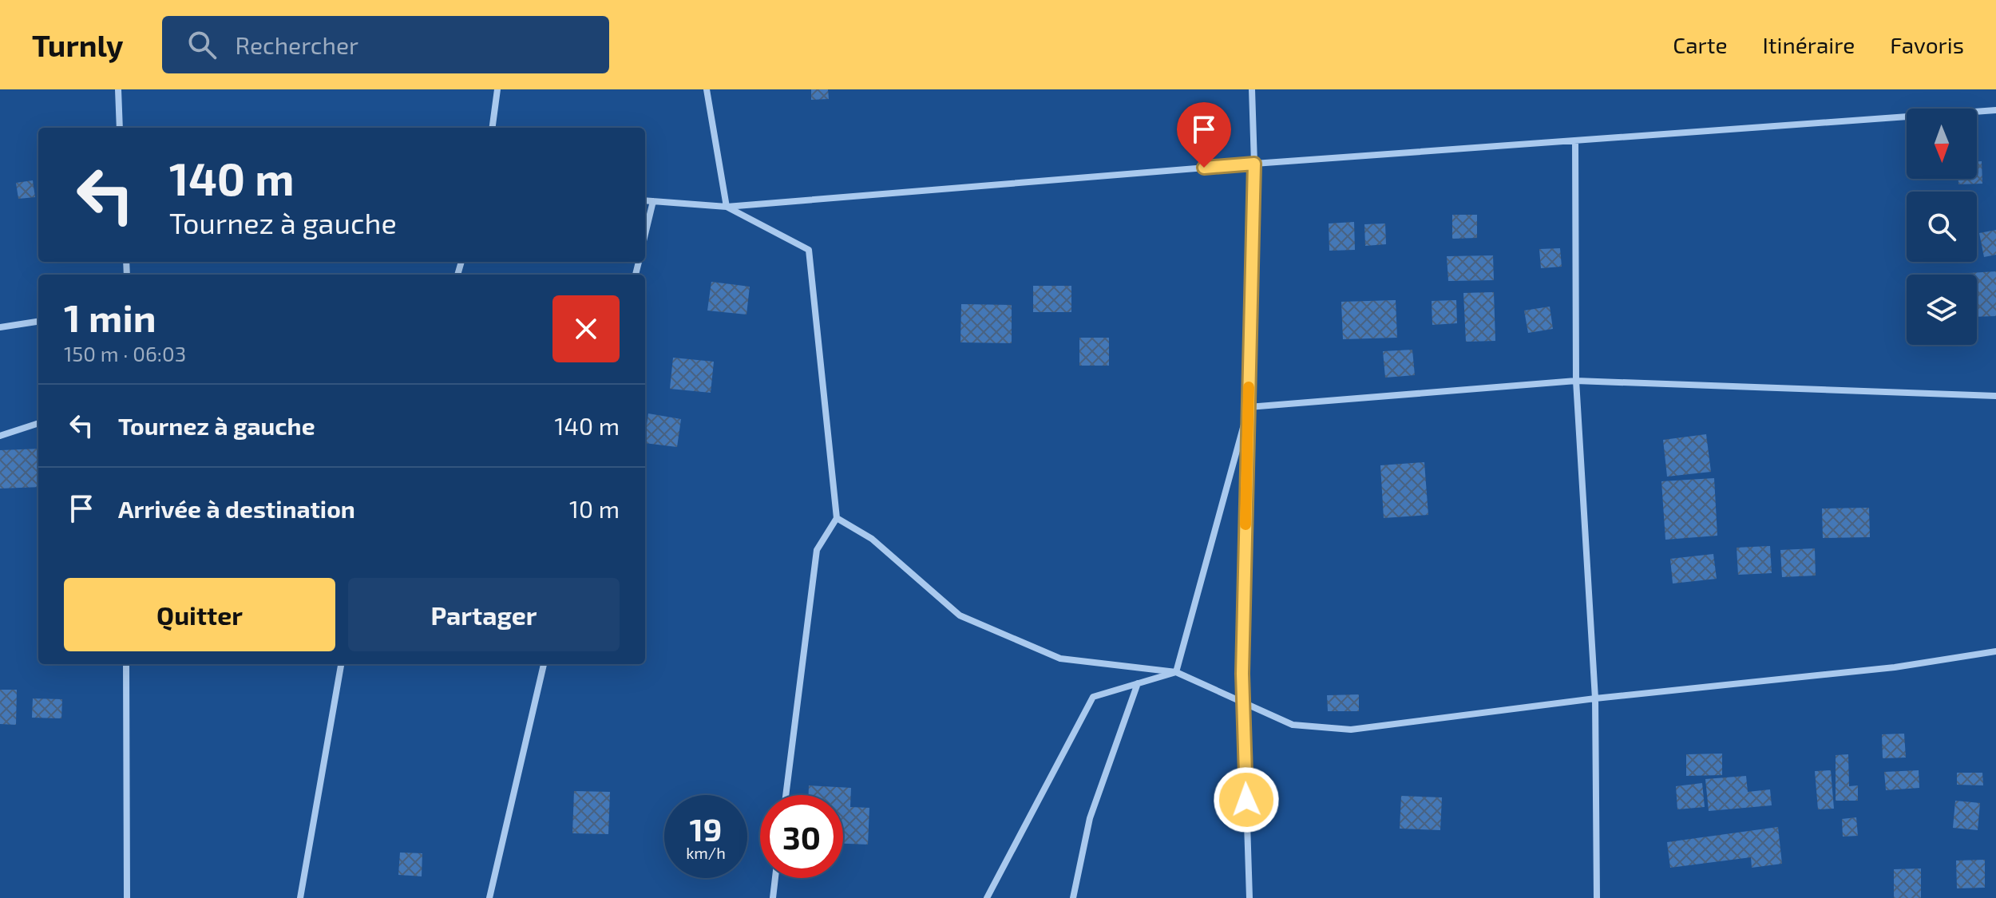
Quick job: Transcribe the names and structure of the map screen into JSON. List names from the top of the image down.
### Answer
{
  "north": "bottom",
  "page": {
    "header": "Turnly",
    "search": "Rechercher",
    "nav": ["Carte", "Itinéraire", "Favoris"],
    "turn": ["140 m", "Tournez à gauche"],
    "heading": ["1 min", "150 m · 06:03"],
    "list": [
      {
        "name": "Tournez à gauche",
        "value": "140 m"
      },
      {
        "name": "Arrivée à destination",
        "value": "10 m"
      }
    ],
    "buttons": ["Quitter", "Partager"],
    "speed": "19 km/h",
    "limit": "30"
  }
}
